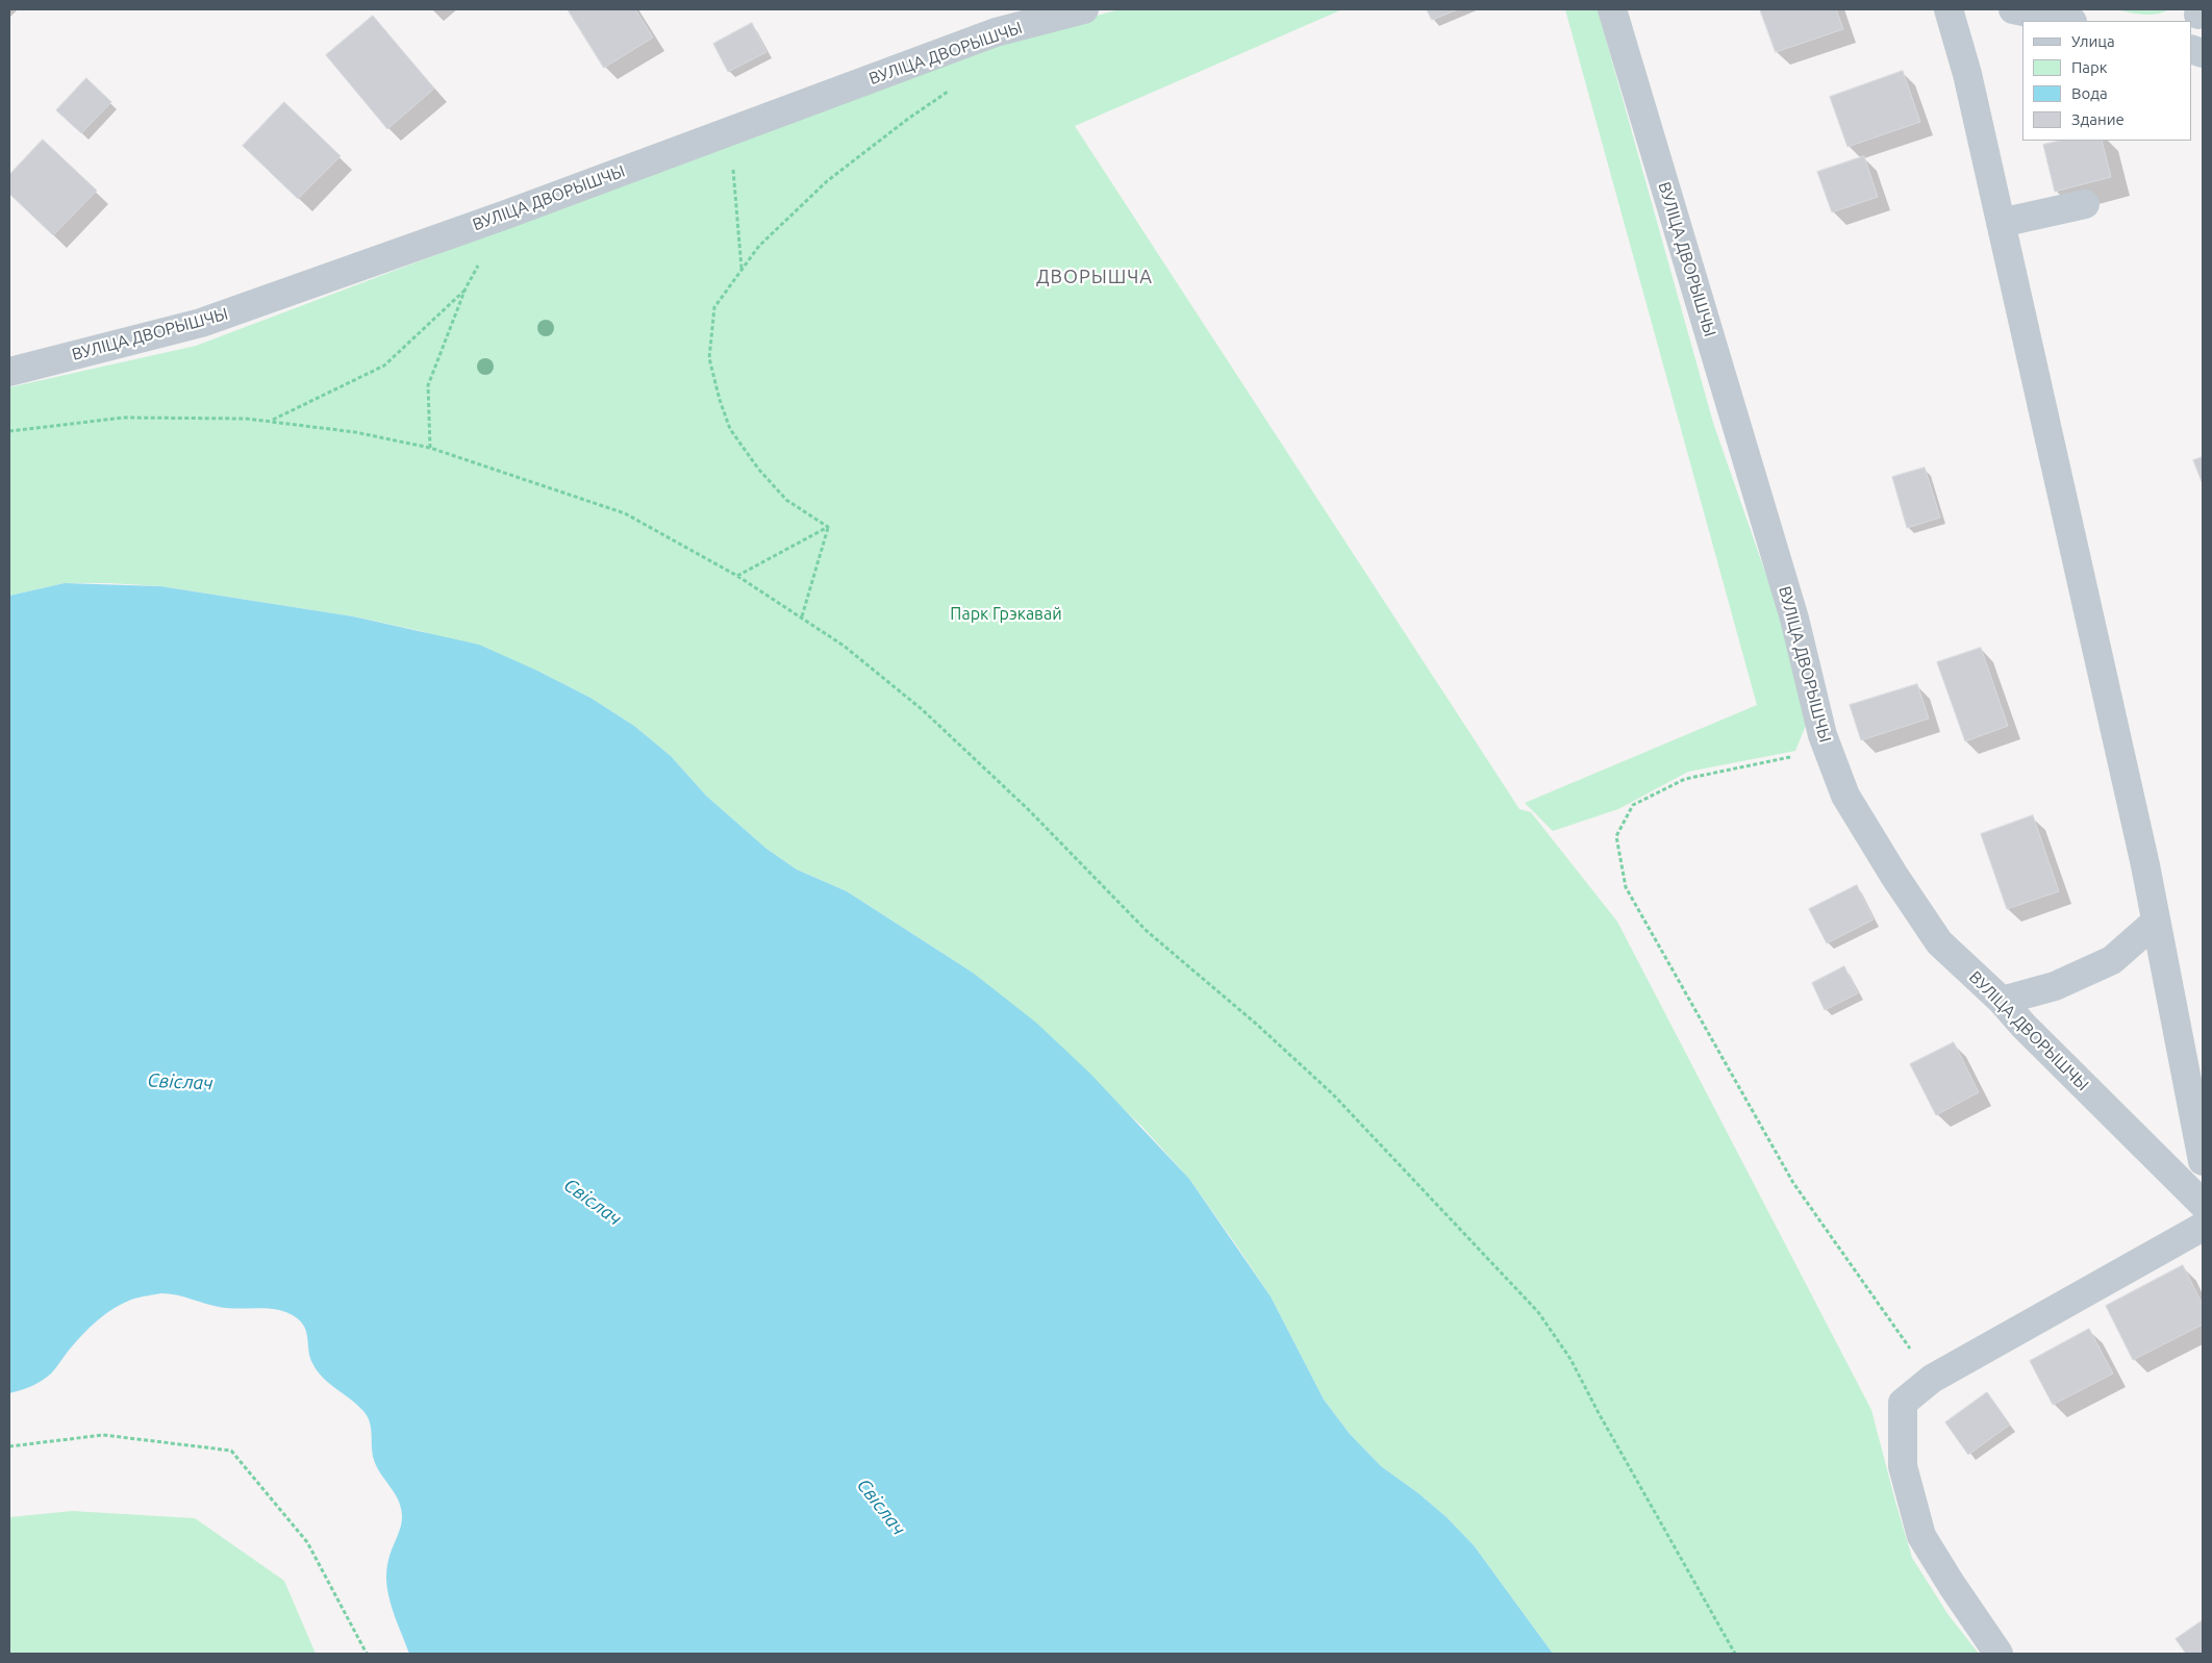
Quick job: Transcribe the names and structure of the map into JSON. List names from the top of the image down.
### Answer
{
  "streets": {
    "street": ["ВУЛІЦА ДВОРЫШЧЫ"]
  },
  "districts": ["ДВОРЫШЧА"],
  "water": ["Свіслач"],
  "parks": ["Парк Грэкавай"],
  "legend": [
    "Улица",
    "Парк",
    "Вода",
    "Здание"
  ]
}
